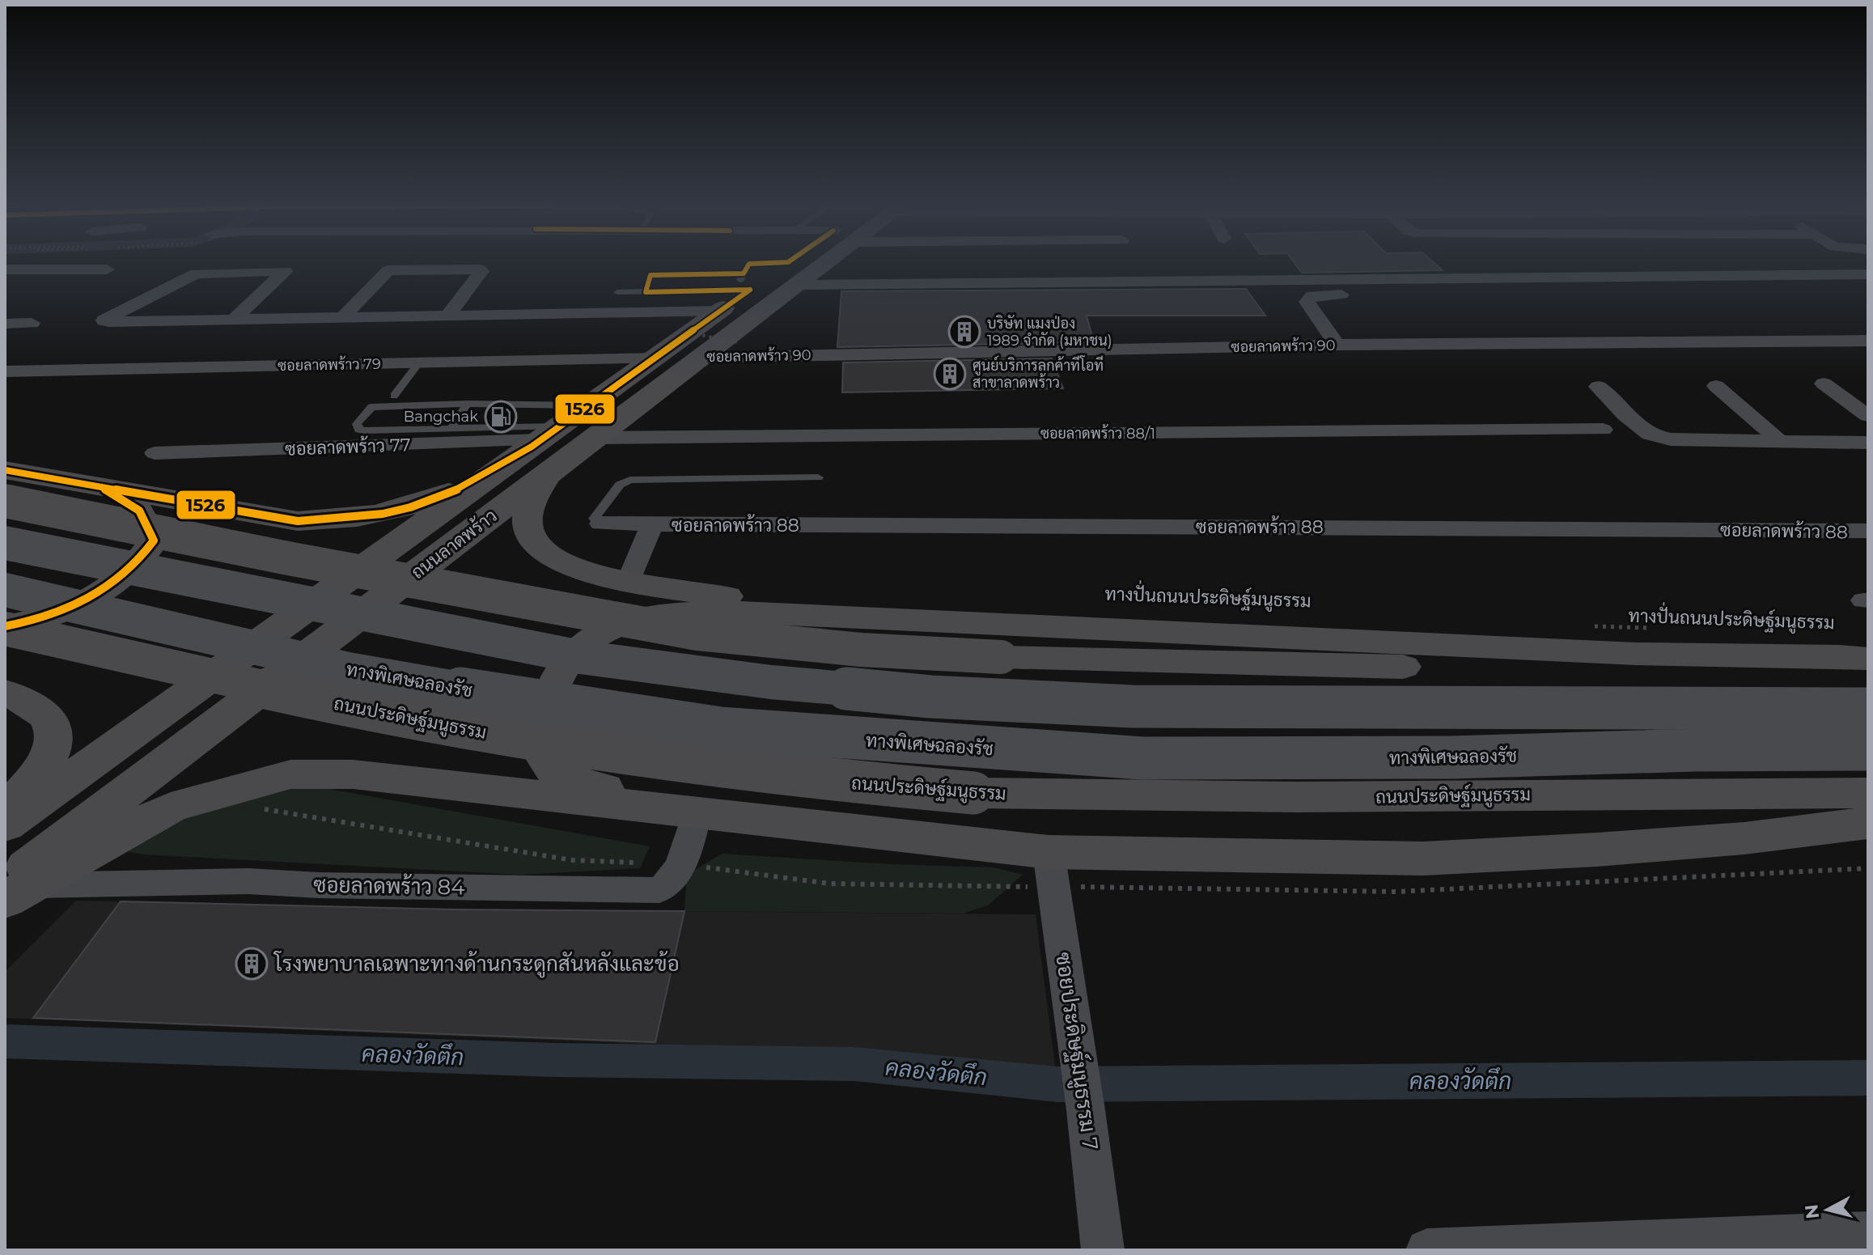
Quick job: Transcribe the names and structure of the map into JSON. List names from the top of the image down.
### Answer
{
  "streets": {
    "highway": ["ทางพิเศษฉลองรัช"],
    "main road": ["ถนนลาดพร้าว", "ถนนประดิษฐ์มนูธรรม"],
    "street": [
      "ซอยลาดพร้าว 90",
      "ซอยลาดพร้าว 79",
      "ซอยลาดพร้าว 88/1",
      "ซอยลาดพร้าว 77",
      "ซอยลาดพร้าว 88",
      "ซอยลาดพร้าว 84",
      "ซอยประดิษฐ์มนูธรรม 7"
    ],
    "path": ["ทางปั่นถนนประดิษฐ์มนูธรรม"]
  },
  "crossings": [
    ["ซอยลาดพร้าว 90", "ถนนลาดพร้าว"],
    ["ซอยลาดพร้าว 79", "ถนนลาดพร้าว"],
    ["ซอยลาดพร้าว 88/1", "ถนนลาดพร้าว"],
    ["ซอยลาดพร้าว 77", "ถนนลาดพร้าว"],
    ["ถนนลาดพร้าว", "ซอยลาดพร้าว 84"]
  ],
  "water": ["คลองวัดตึก"],
  "places": {
    "building": ["บริษัท แมงป่อง 1989 จำกัด (มหาชน)", "ศูนย์บริการลูกค้าทีโอที สาขาลาดพร้าว", "โรงพยาบาลเฉพาะทางด้านกระดูกสันหลังและข้อ"],
    "fuel station": ["Bangchak"]
  },
  "lines": ["transit line 1526"],
  "north": "left"
}
